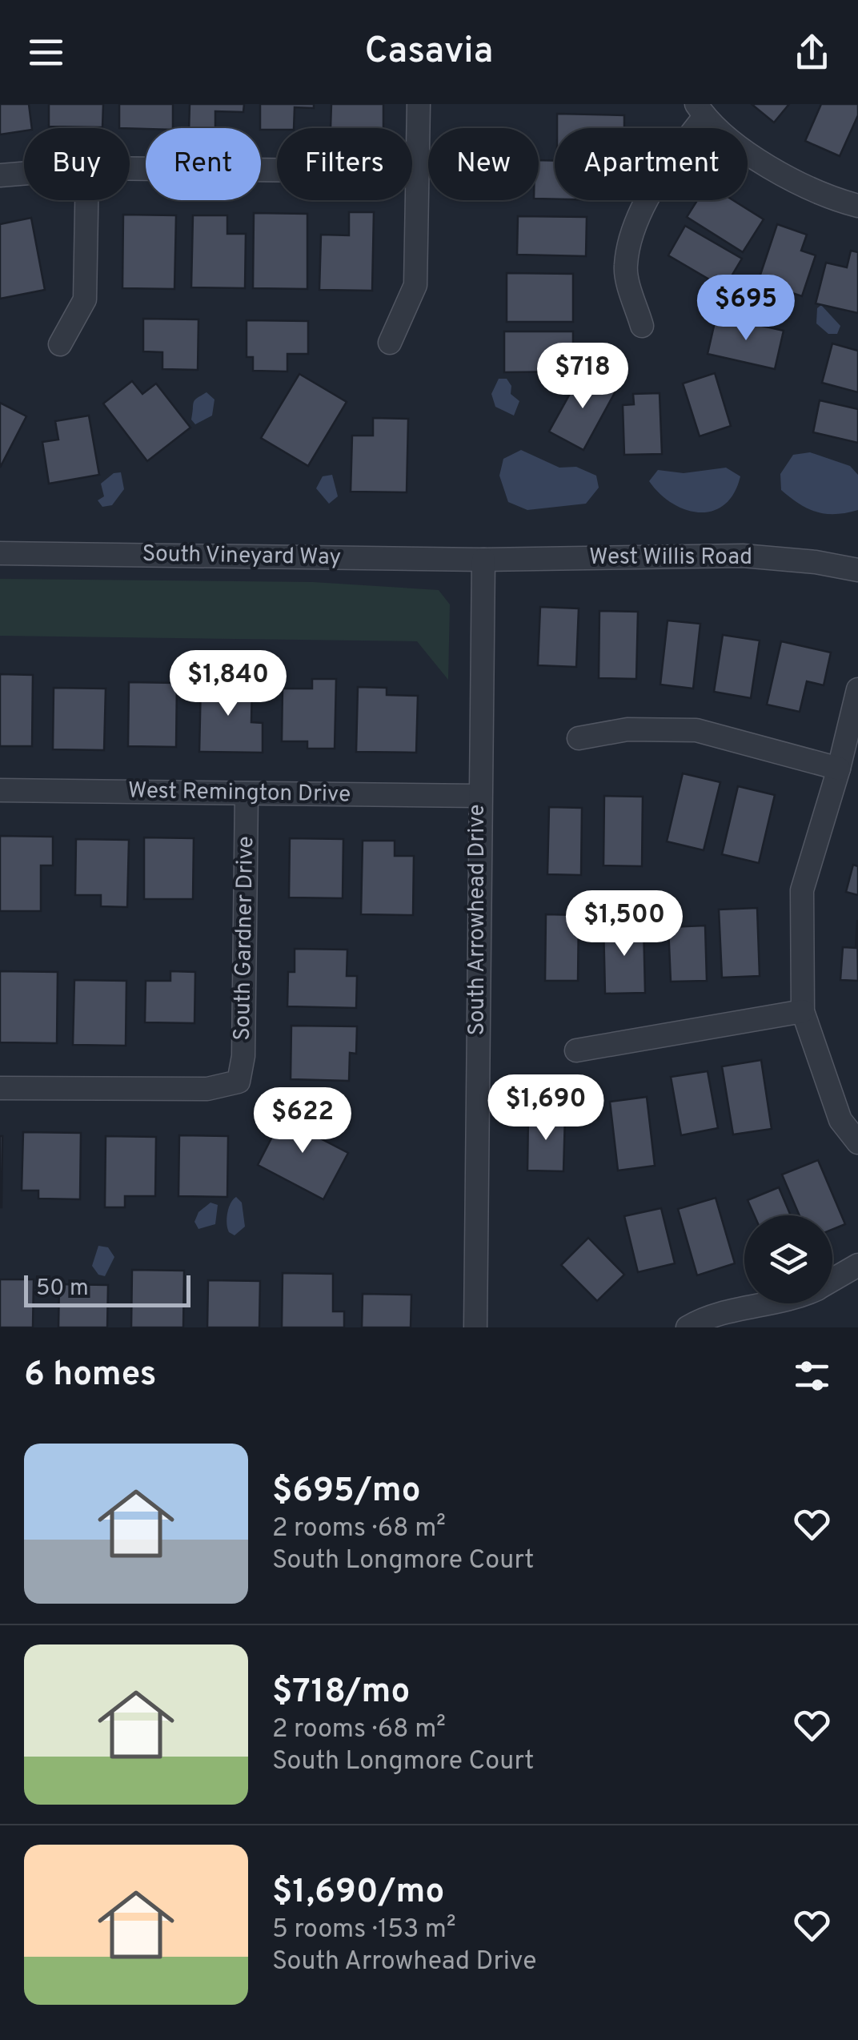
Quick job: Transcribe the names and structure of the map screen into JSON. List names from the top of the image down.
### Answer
{
  "streets": {
    "street": [
      "South Vineyard Way",
      "West Willis Road",
      "West Remington Drive",
      "South Arrowhead Drive",
      "South Gardner Drive"
    ]
  },
  "crossings": [
    ["South Vineyard Way", "West Willis Road"],
    ["South Vineyard Way", "South Arrowhead Drive"],
    ["West Willis Road", "South Arrowhead Drive"],
    ["West Remington Drive", "South Arrowhead Drive"],
    ["West Remington Drive", "South Gardner Drive"]
  ],
  "scale_bar": "50 m",
  "page": {
    "header": "Casavia",
    "chip": [
      "Buy",
      "Rent",
      "Filters",
      "New",
      "Apartment"
    ],
    "price": [
      "$695",
      "$718",
      "$1,840",
      "$1,500",
      "$1,690",
      "$622"
    ],
    "scale": "50 m",
    "heading": "6 homes",
    "list": [
      {
        "name": "$695/mo",
        "note": "2 rooms · 68 m² · South Longmore Court"
      },
      {
        "name": "$718/mo",
        "note": "2 rooms · 68 m² · South Longmore Court"
      },
      {
        "name": "$1,690/mo",
        "note": "5 rooms · 153 m² · South Arrowhead Drive"
      }
    ]
  }
}
